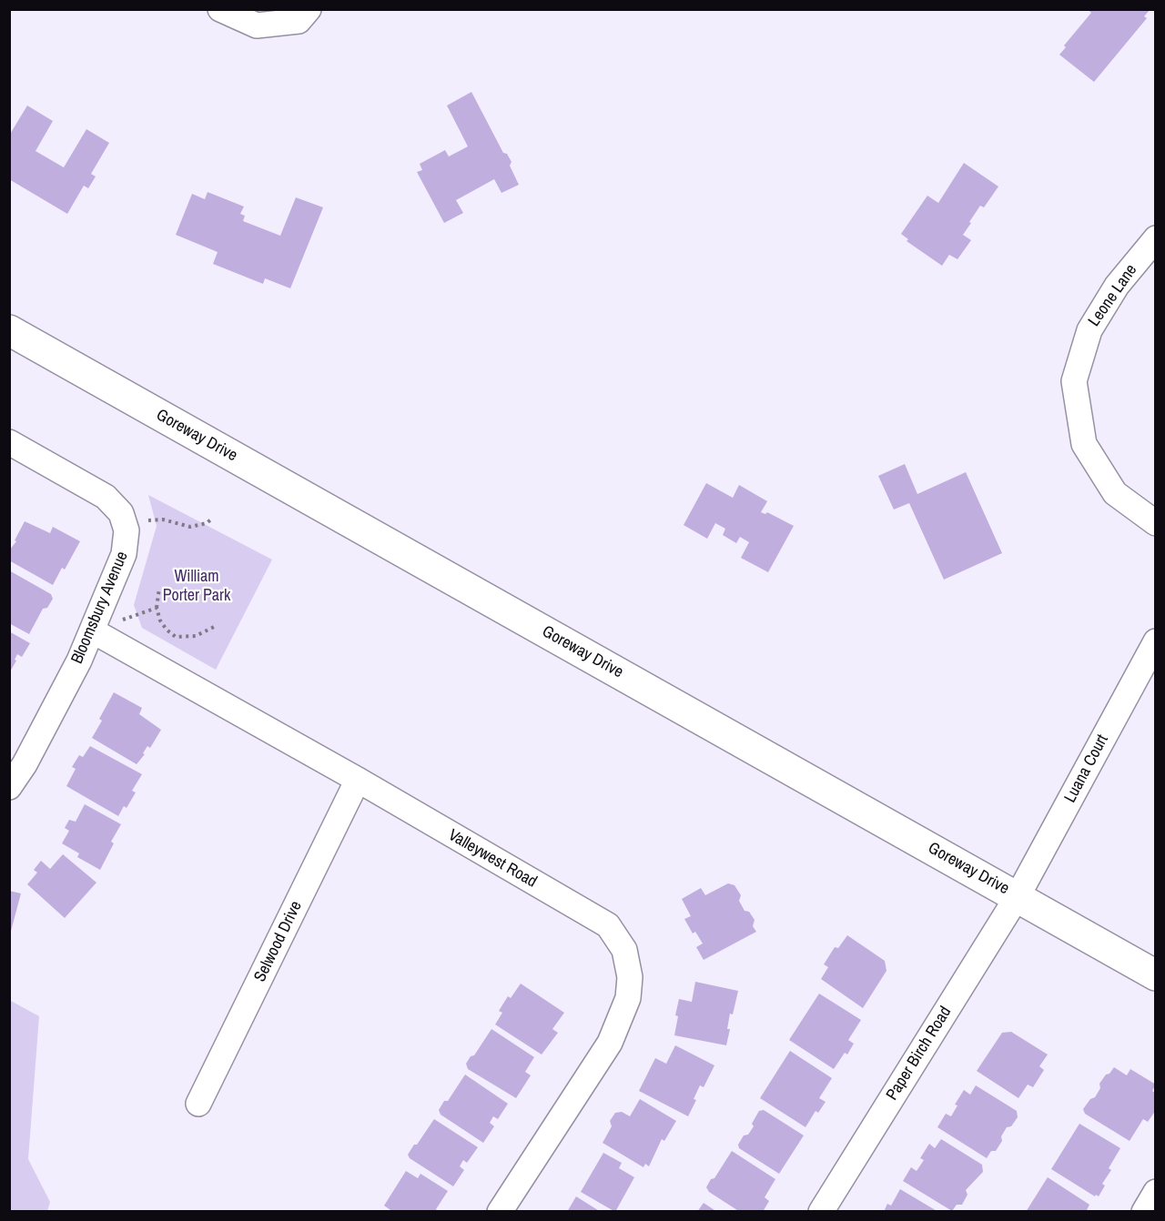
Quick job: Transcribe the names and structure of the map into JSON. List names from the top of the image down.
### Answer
{
  "streets": {
    "street": [
      "Leone Lane",
      "Goreway Drive",
      "Bloomsbury Avenue",
      "Luana Court",
      "Valleywest Road",
      "Selwood Drive",
      "Paper Birch Road"
    ]
  },
  "crossings": [
    ["Goreway Drive", "Luana Court"],
    ["Goreway Drive", "Paper Birch Road"],
    ["Bloomsbury Avenue", "Valleywest Road"],
    ["Luana Court", "Paper Birch Road"],
    ["Valleywest Road", "Selwood Drive"]
  ],
  "parks": ["William Porter Park"]
}
